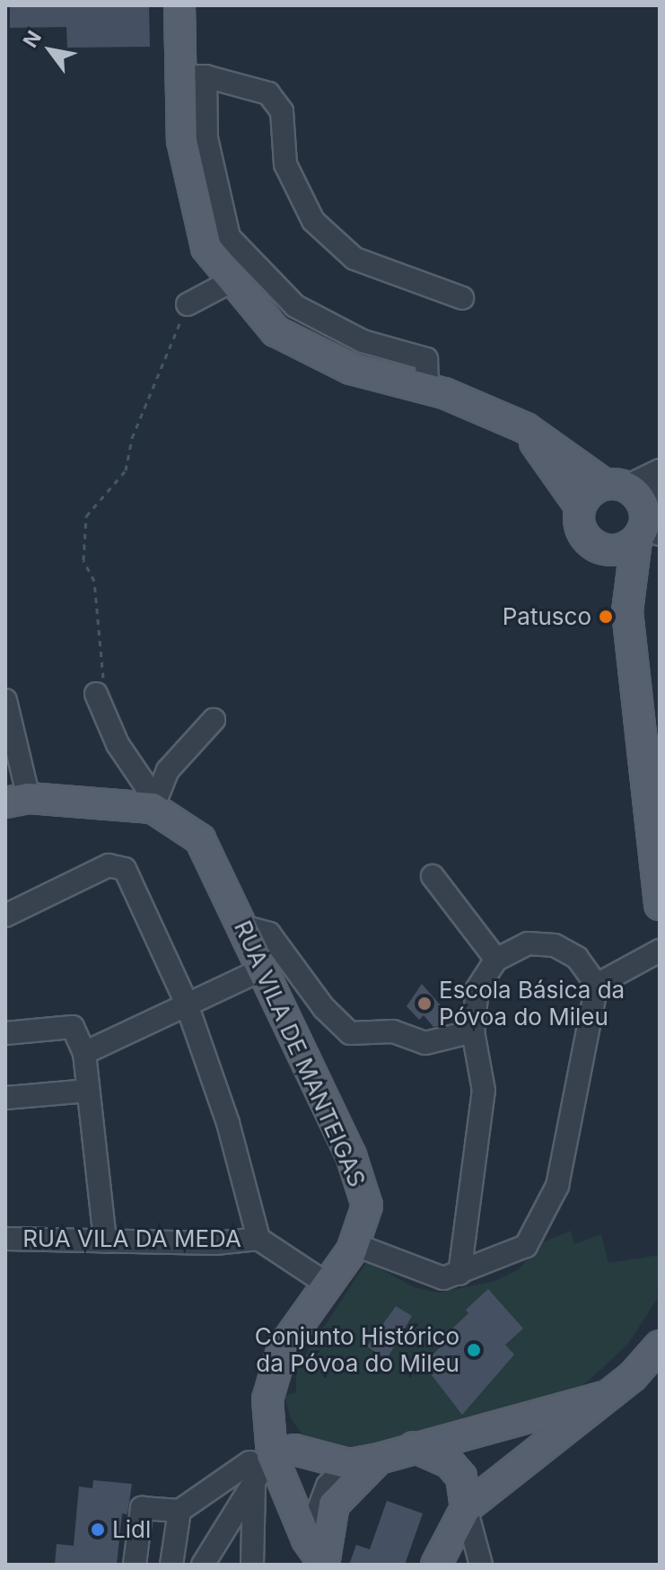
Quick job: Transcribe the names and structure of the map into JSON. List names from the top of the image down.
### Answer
{
  "streets": {
    "main road": ["RUA VILA DE MANTEIGAS"],
    "street": ["RUA VILA DA MEDA"]
  },
  "places": [
    "Patusco",
    "Escola Básica da Póvoa do Mileu",
    "Conjunto Histórico da Póvoa do Mileu",
    "Lidl"
  ],
  "north": "top left"
}
